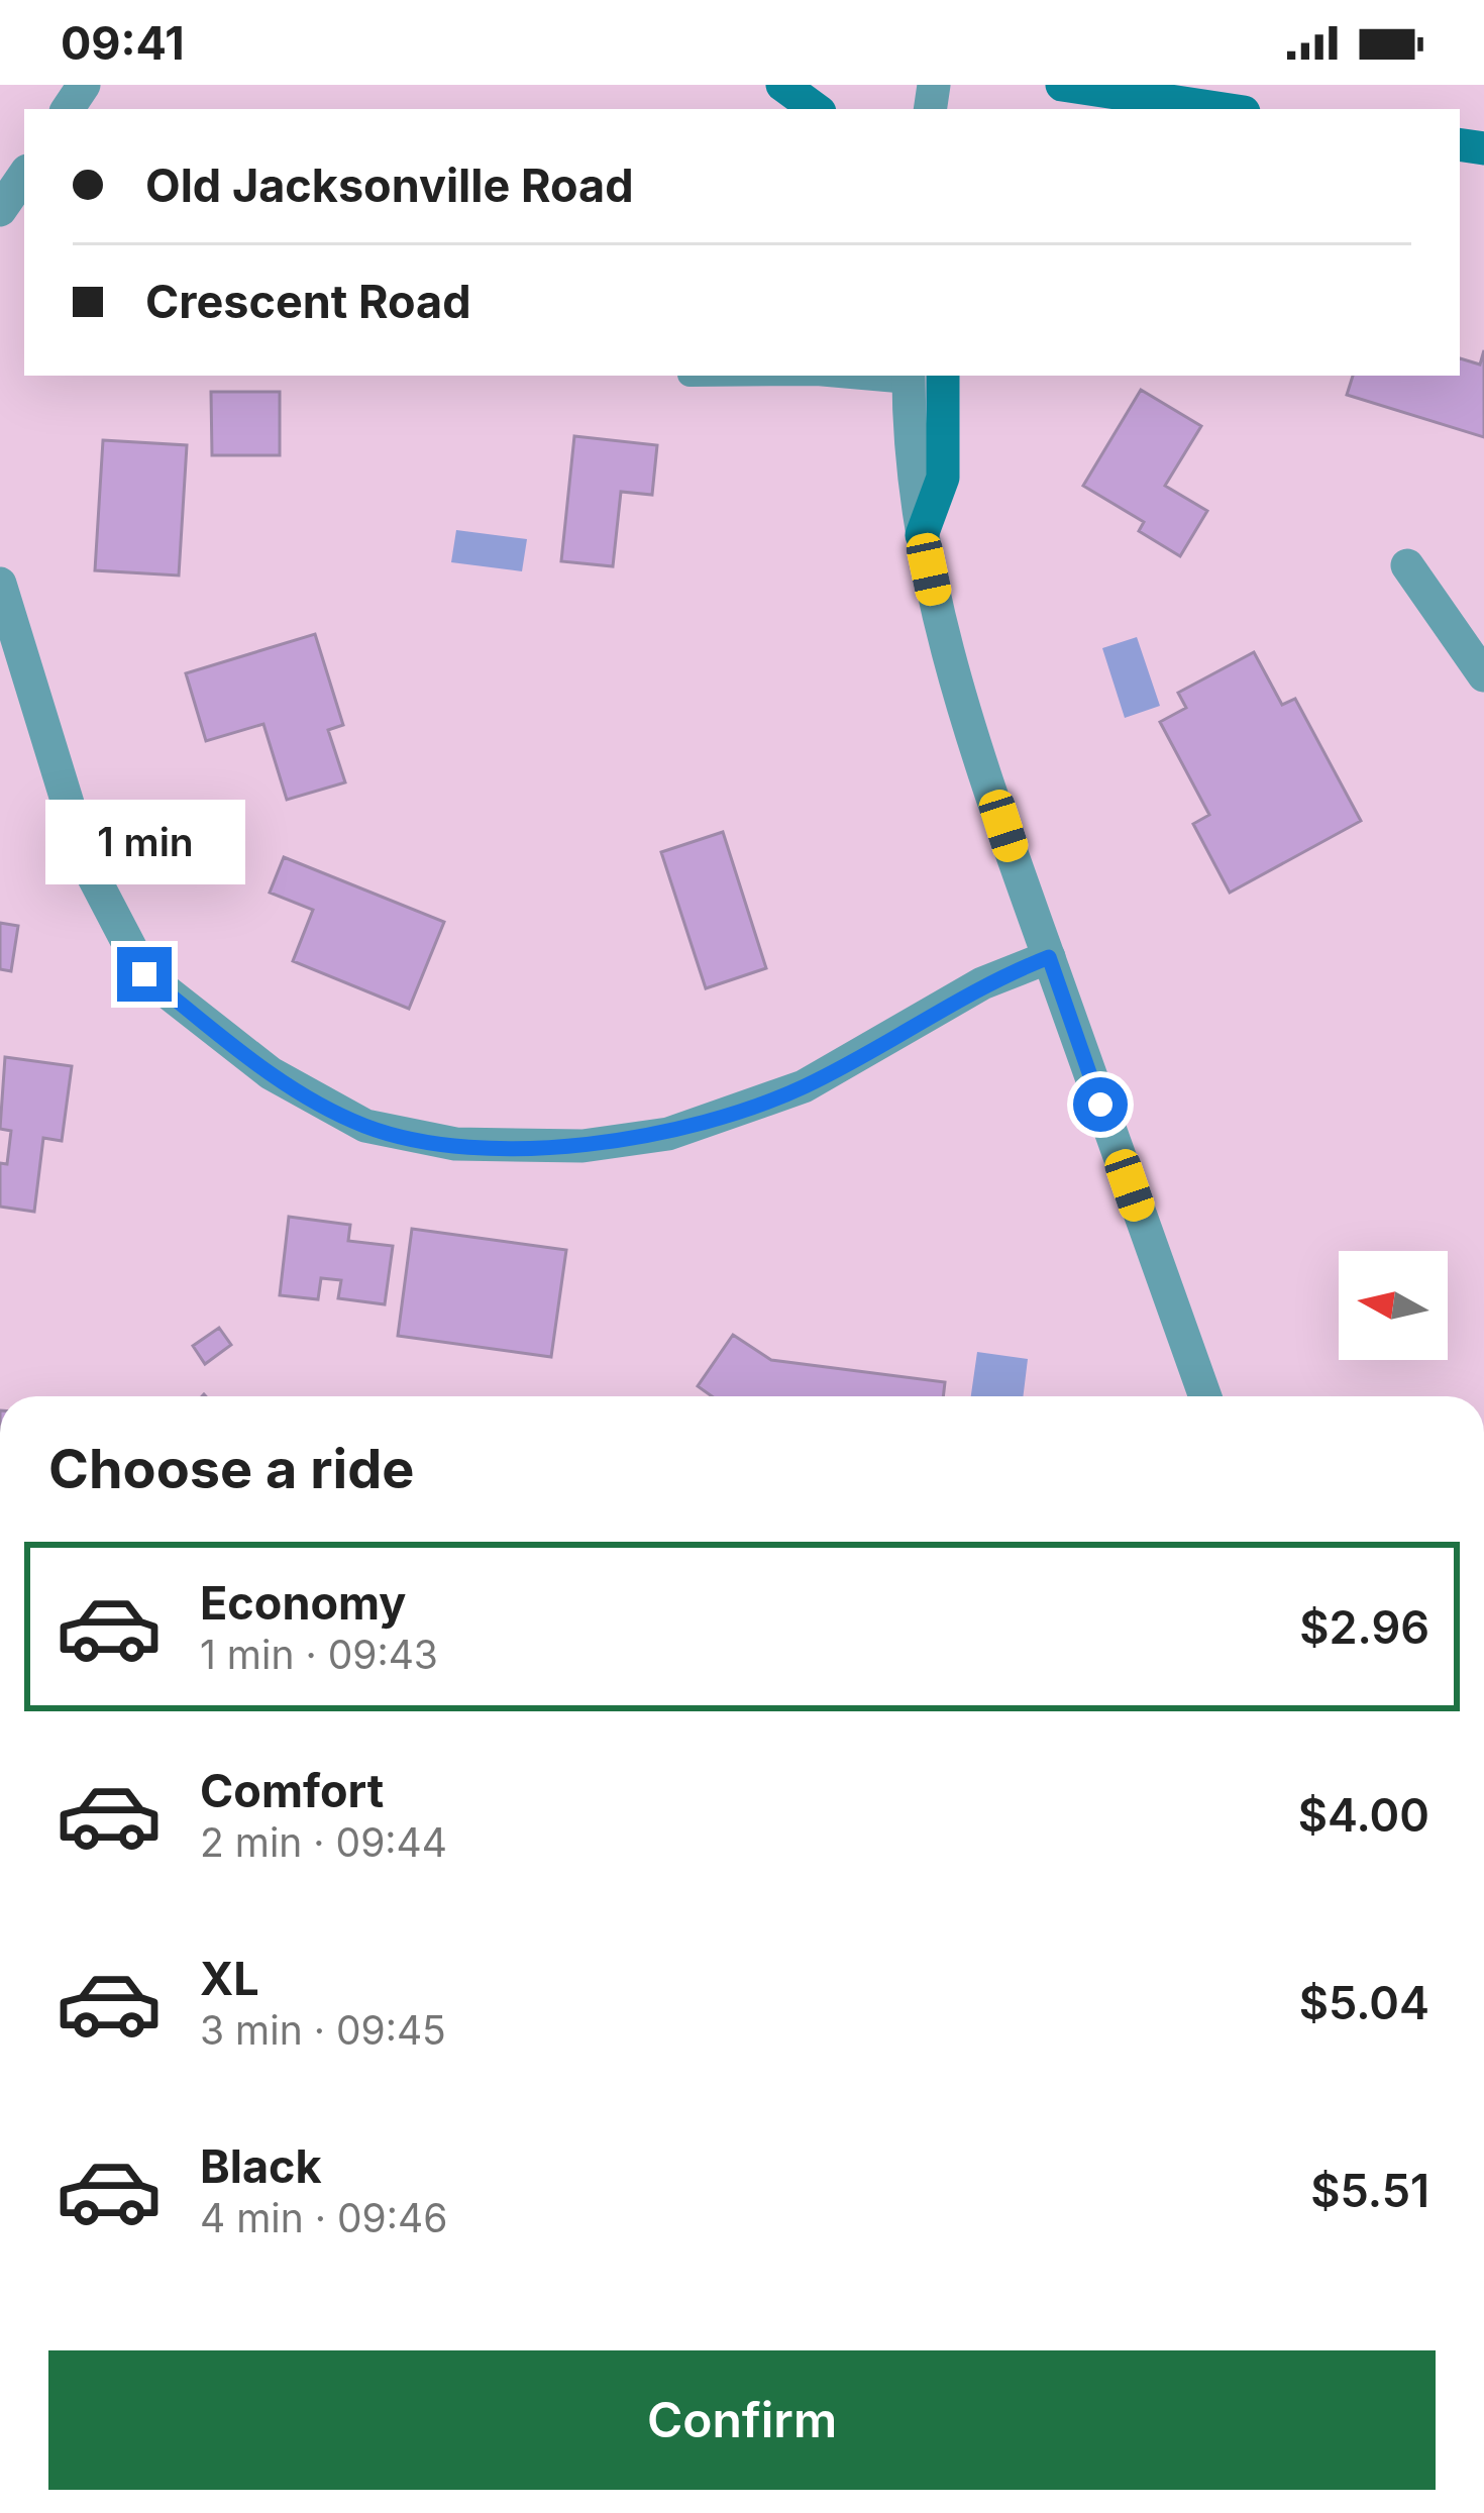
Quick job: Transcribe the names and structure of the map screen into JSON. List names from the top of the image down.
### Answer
{
  "north": "left",
  "page": {
    "status": "09:41",
    "banner": ["Old Jacksonville Road", "Crescent Road"],
    "bubble": "1 min",
    "heading": "Choose a ride",
    "list": [
      {
        "name": "Economy",
        "note": "1 min · 09:43",
        "value": "$2.96"
      },
      {
        "name": "Comfort",
        "note": "2 min · 09:44",
        "value": "$4.00"
      },
      {
        "name": "XL",
        "note": "3 min · 09:45",
        "value": "$5.04"
      },
      {
        "name": "Black",
        "note": "4 min · 09:46",
        "value": "$5.51"
      }
    ],
    "buttons": "Confirm"
  }
}
